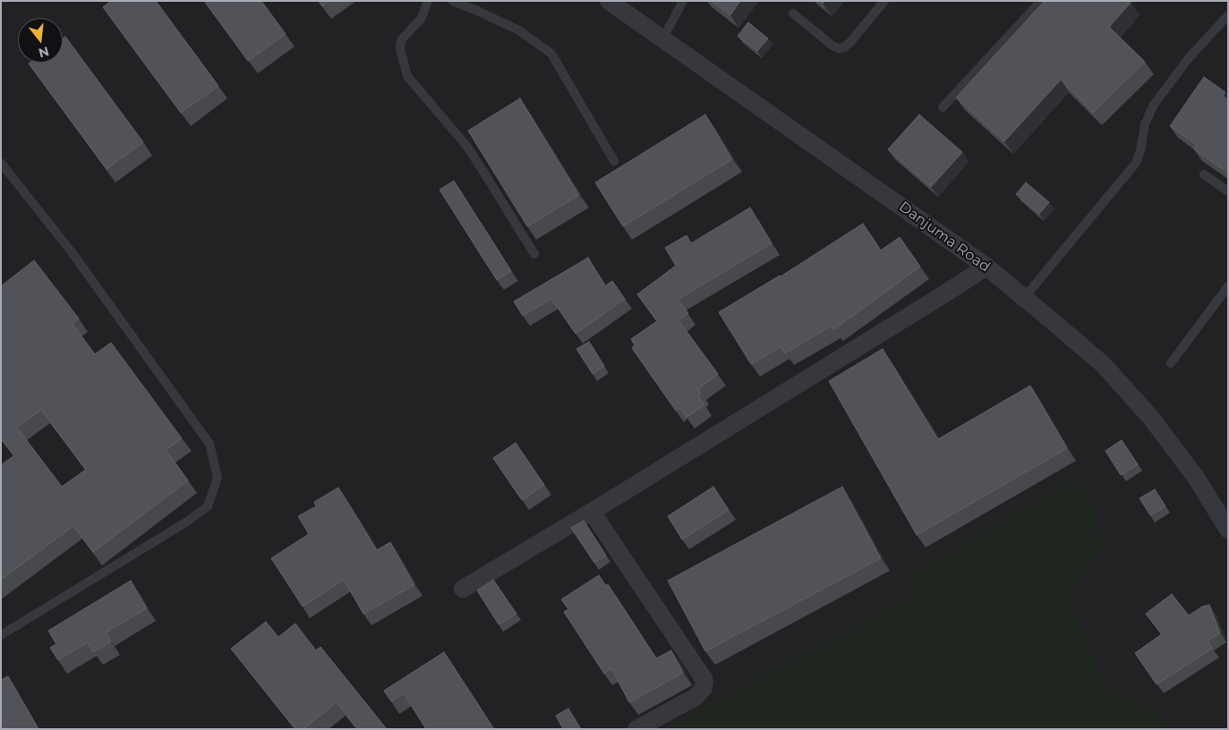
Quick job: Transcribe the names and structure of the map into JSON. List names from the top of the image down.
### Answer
{
  "streets": {
    "street": ["Danjuma Road"]
  },
  "north": "bottom"
}
